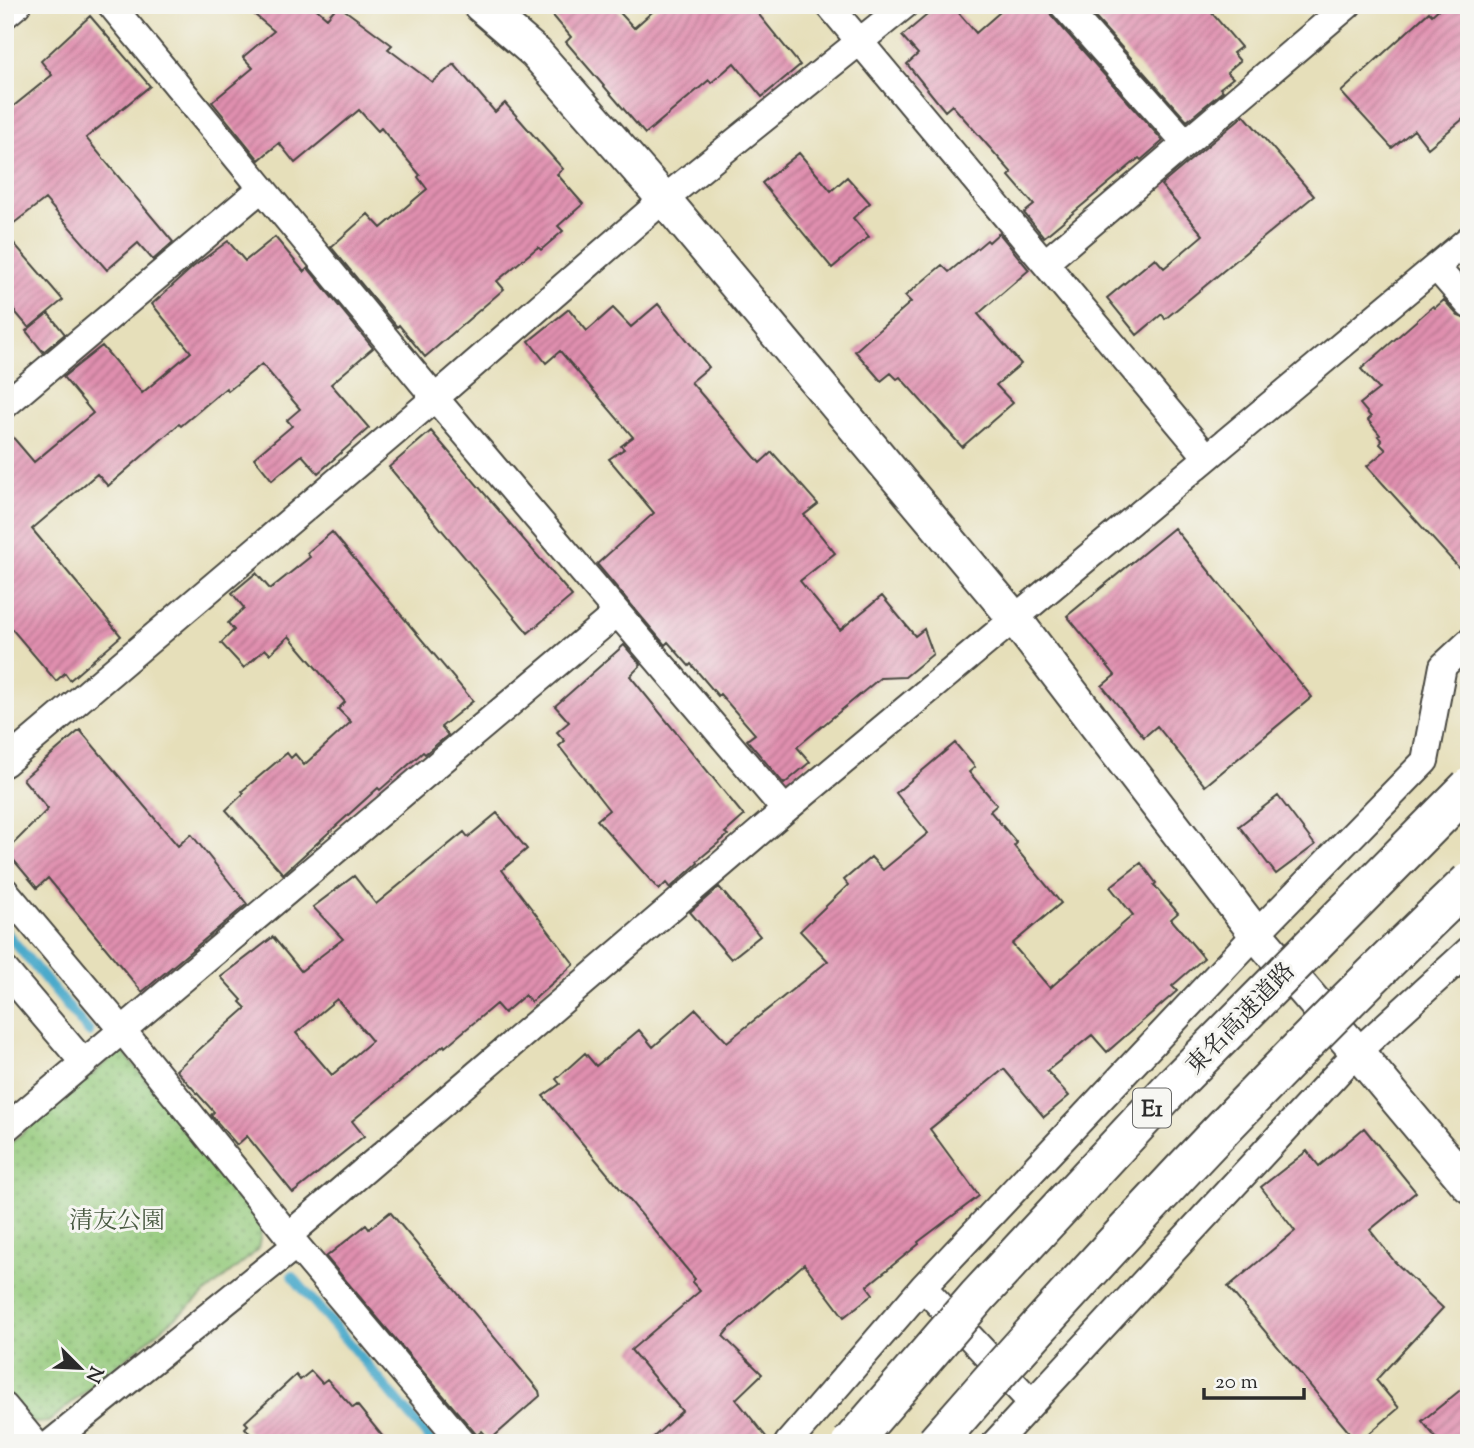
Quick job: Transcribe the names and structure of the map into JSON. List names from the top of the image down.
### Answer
{
  "streets": {
    "highway": ["東名高速道路", "E1"]
  },
  "parks": ["清友公園"],
  "scale_bar": "20 m",
  "north": "bottom right"
}
